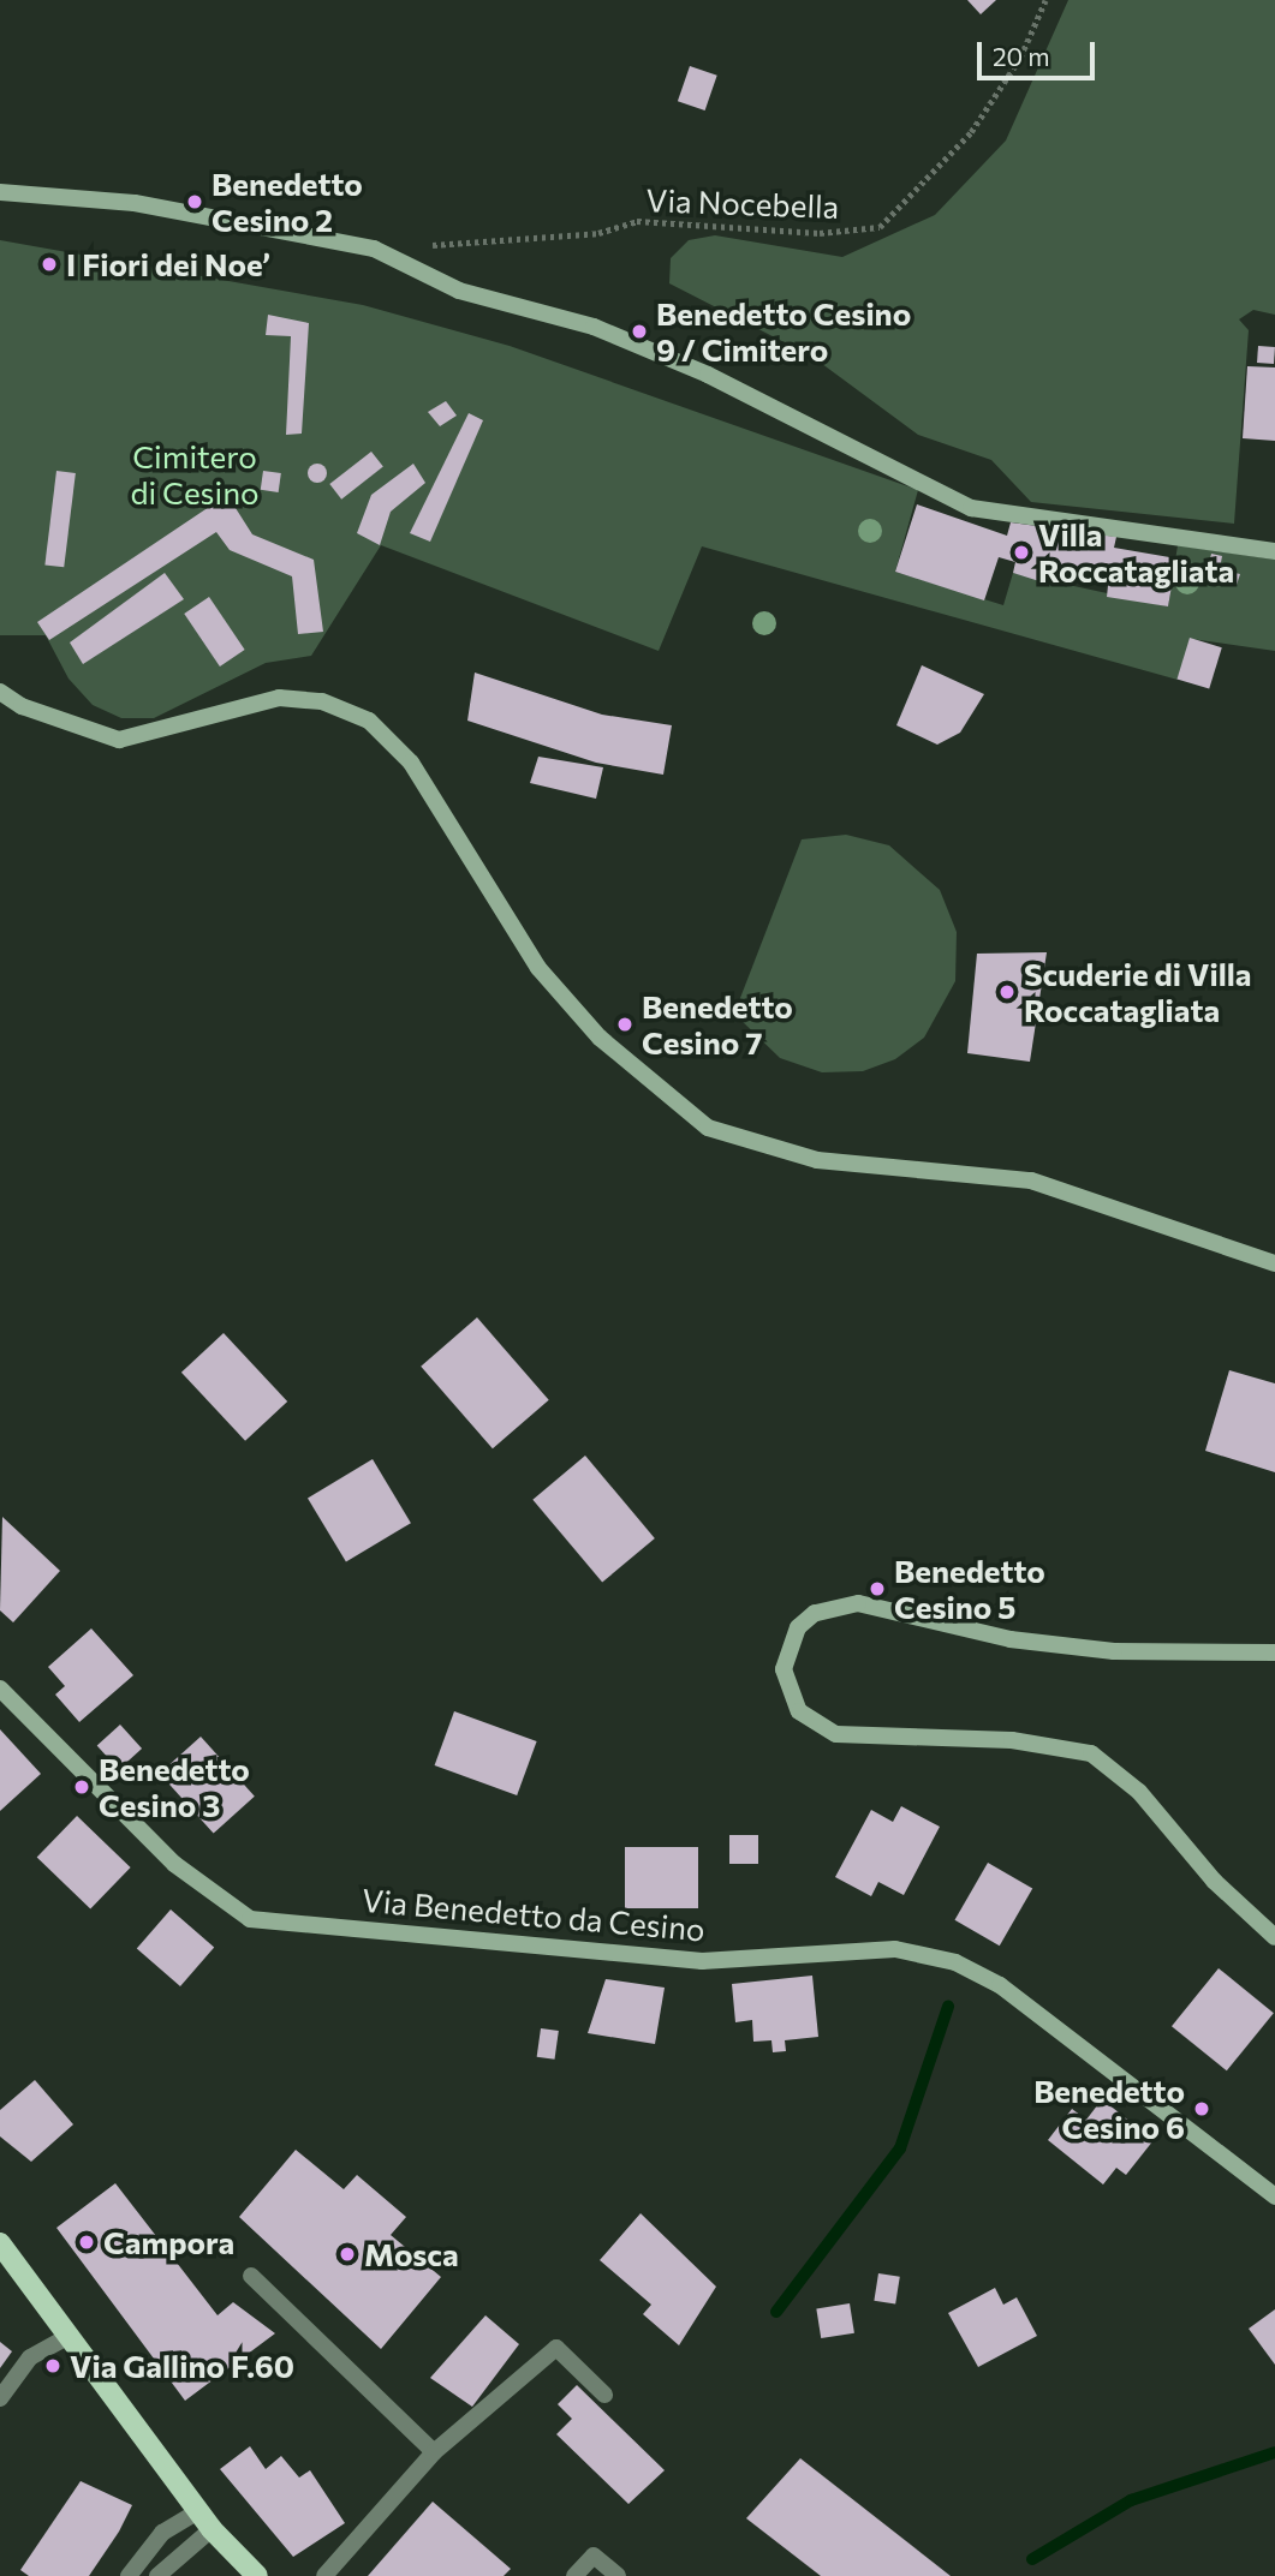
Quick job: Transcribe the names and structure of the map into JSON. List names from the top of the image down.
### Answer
{
  "streets": {
    "street": ["Via Benedetto da Cesino"],
    "path": ["Via Nocebella"]
  },
  "parks": ["Cimitero di Cesino"],
  "places": [
    "Benedetto Cesino 2",
    "I Fiori dei Noe’",
    "Benedetto Cesino 9 / Cimitero",
    "Villa Roccatagliata",
    "Scuderie di Villa Roccatagliata",
    "Benedetto Cesino 7",
    "Benedetto Cesino 5",
    "Benedetto Cesino 3",
    "Benedetto Cesino 6",
    "Campora",
    "Mosca",
    "Via Gallino F.60"
  ],
  "scale_bar": "20 m"
}
